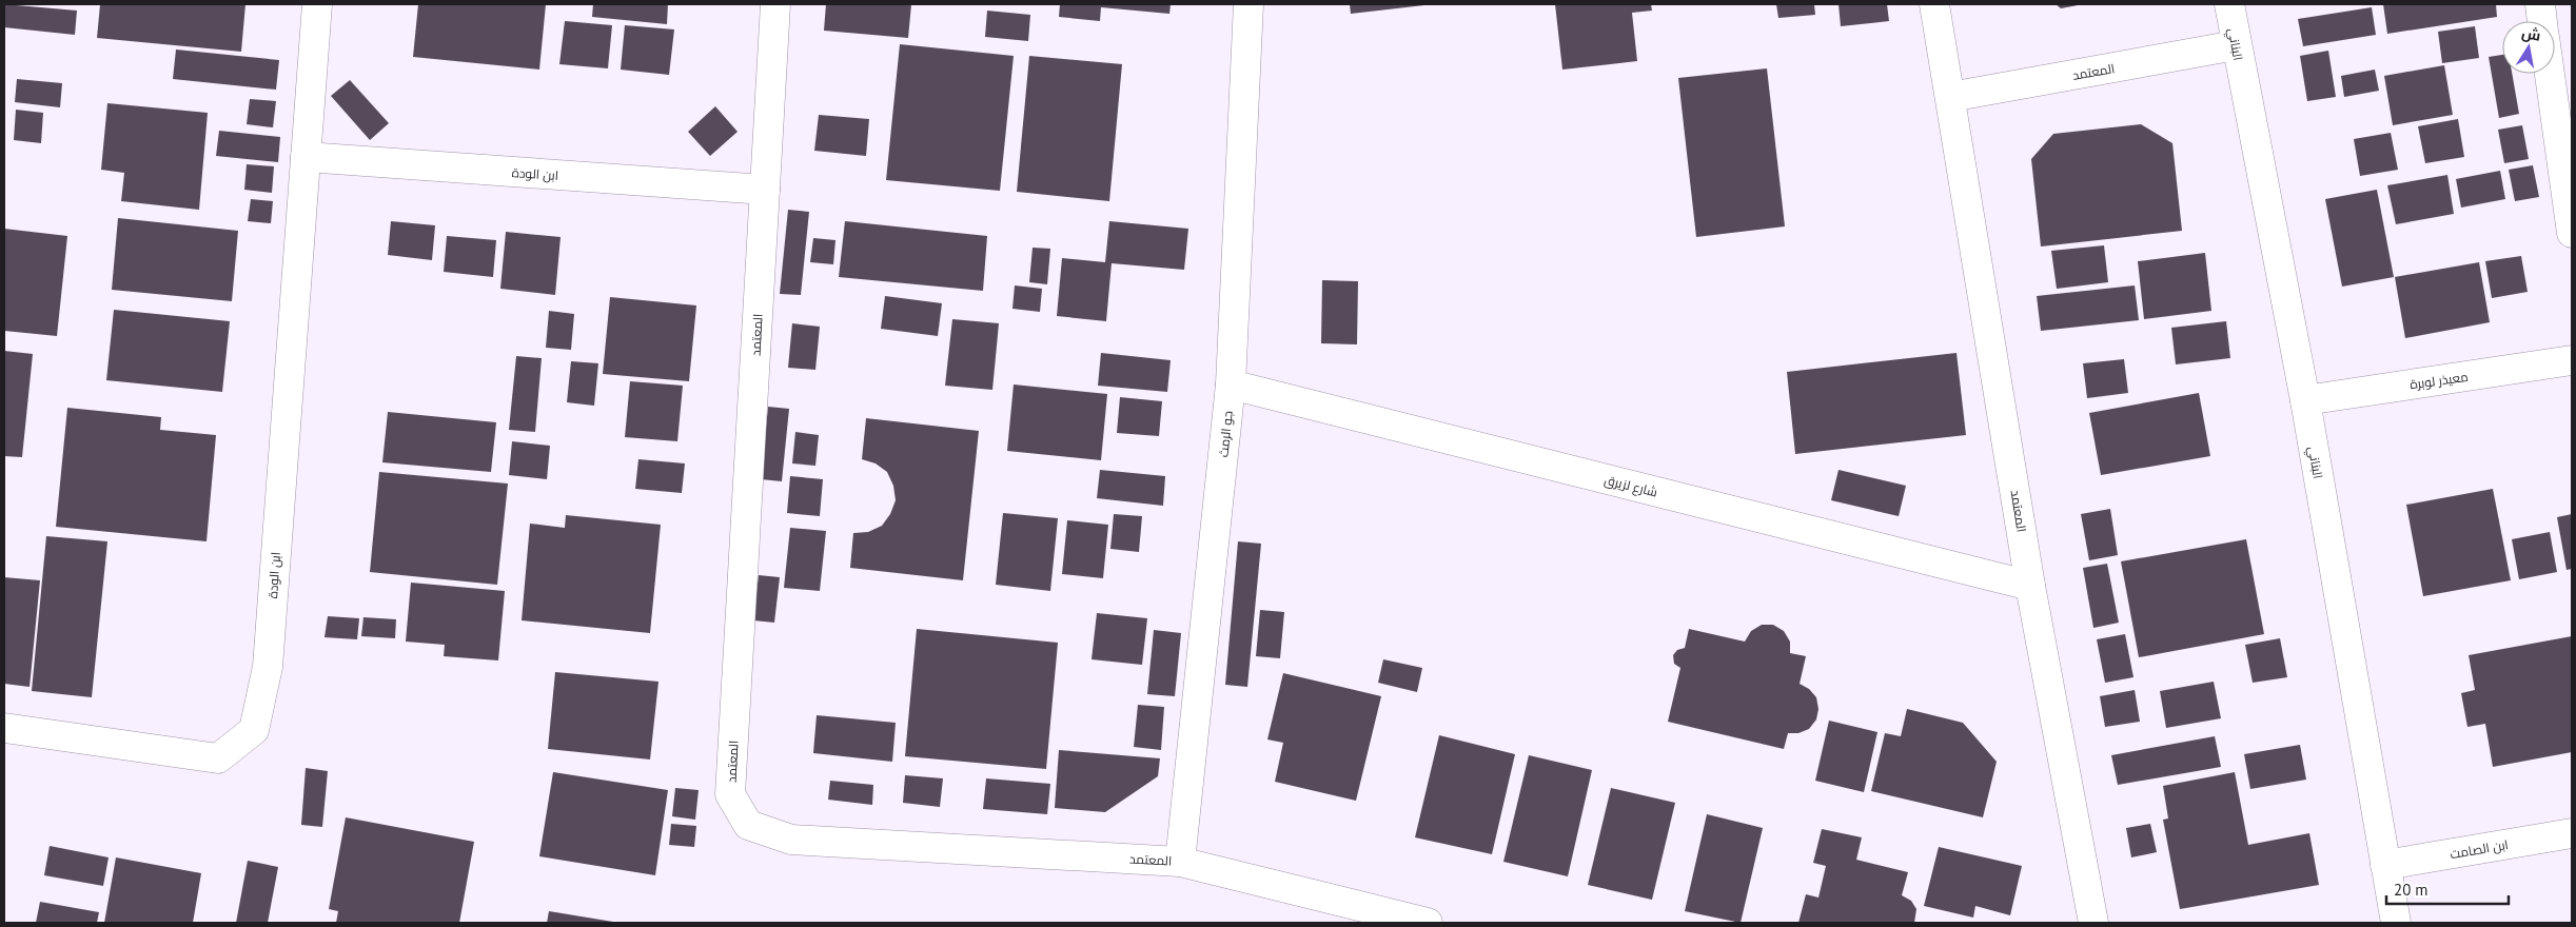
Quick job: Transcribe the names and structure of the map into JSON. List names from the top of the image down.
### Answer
{
  "streets": {
    "street": [
      "البناني",
      "المعتمد",
      "ابن الودة",
      "معيذر لوبرة",
      "جو الرمث",
      "شارع لزيرق",
      "ابن الصامت"
    ]
  },
  "crossings": [
    ["البناني", "المعتمد"],
    ["البناني", "معيذر لوبرة"],
    ["البناني", "ابن الصامت"],
    ["المعتمد", "ابن الودة"],
    ["المعتمد", "جو الرمث"],
    ["المعتمد", "شارع لزيرق"],
    ["جو الرمث", "شارع لزيرق"]
  ],
  "scale_bar": "20 m",
  "north": "top"
}
